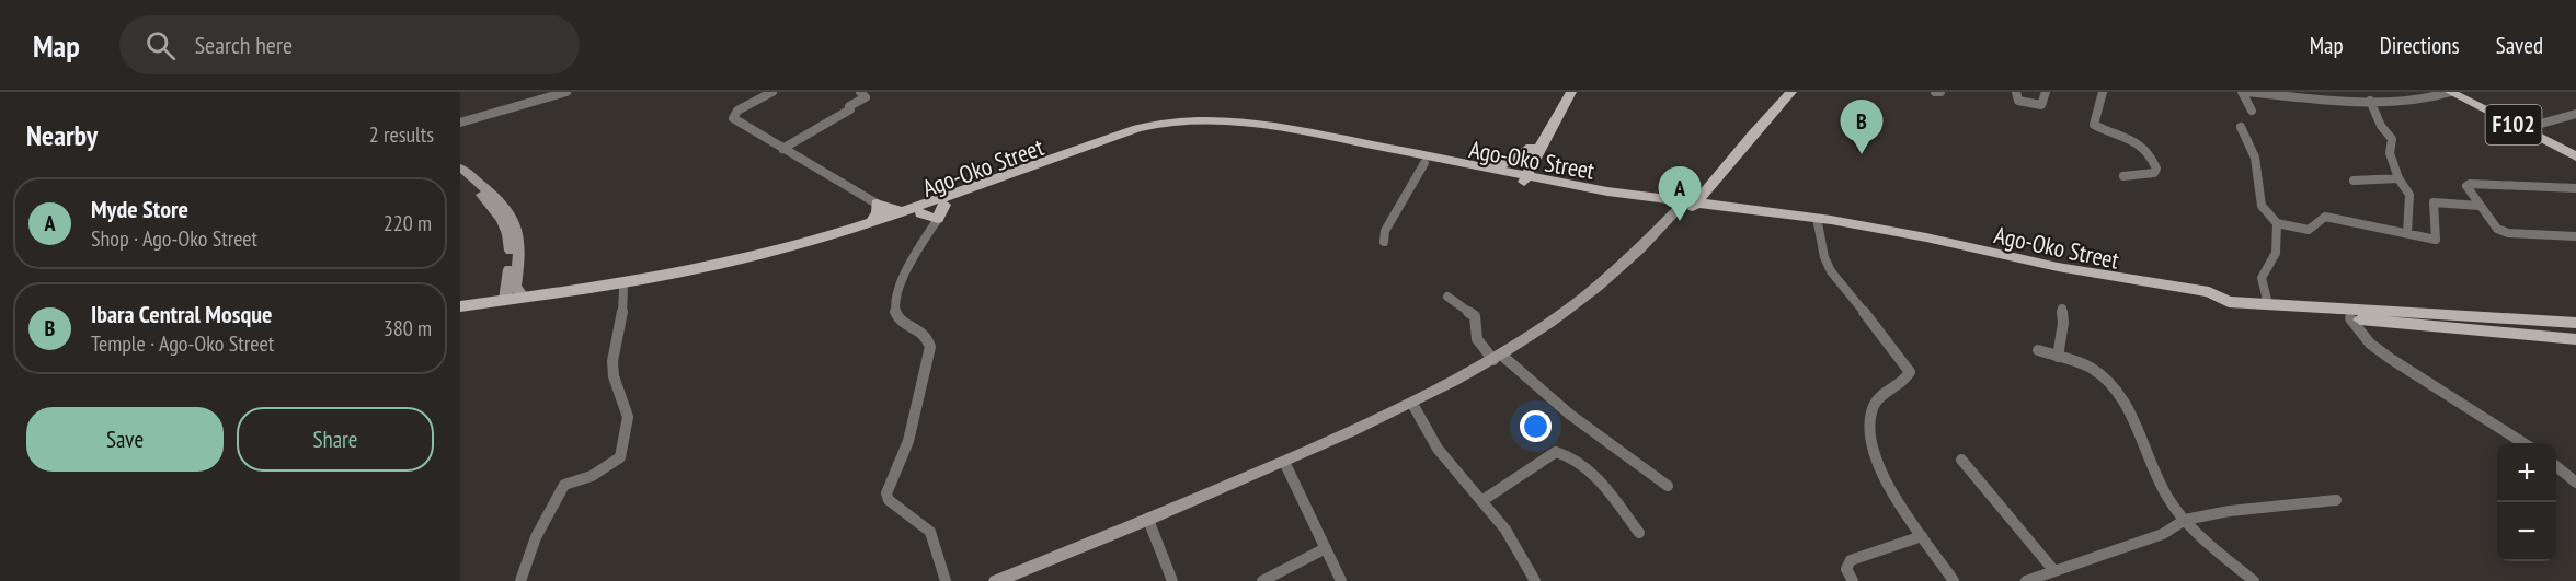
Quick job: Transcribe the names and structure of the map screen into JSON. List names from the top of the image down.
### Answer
{
  "streets": {
    "main road": ["F102", "Ago-Oko Street"]
  },
  "page": {
    "header": "Map",
    "search": "Search here",
    "nav": ["Map", "Directions", "Saved"],
    "heading": ["Nearby", "2 results"],
    "pins": ["B", "A"],
    "list": [
      {
        "mark": "A",
        "name": "Myde Store",
        "note": "Shop · Ago-Oko Street",
        "value": "220 m"
      },
      {
        "mark": "B",
        "name": "Ibara Central Mosque",
        "note": "Temple · Ago-Oko Street",
        "value": "380 m"
      }
    ],
    "buttons": ["Save", "Share"],
    "map_buttons": ["+", "−"]
  }
}
